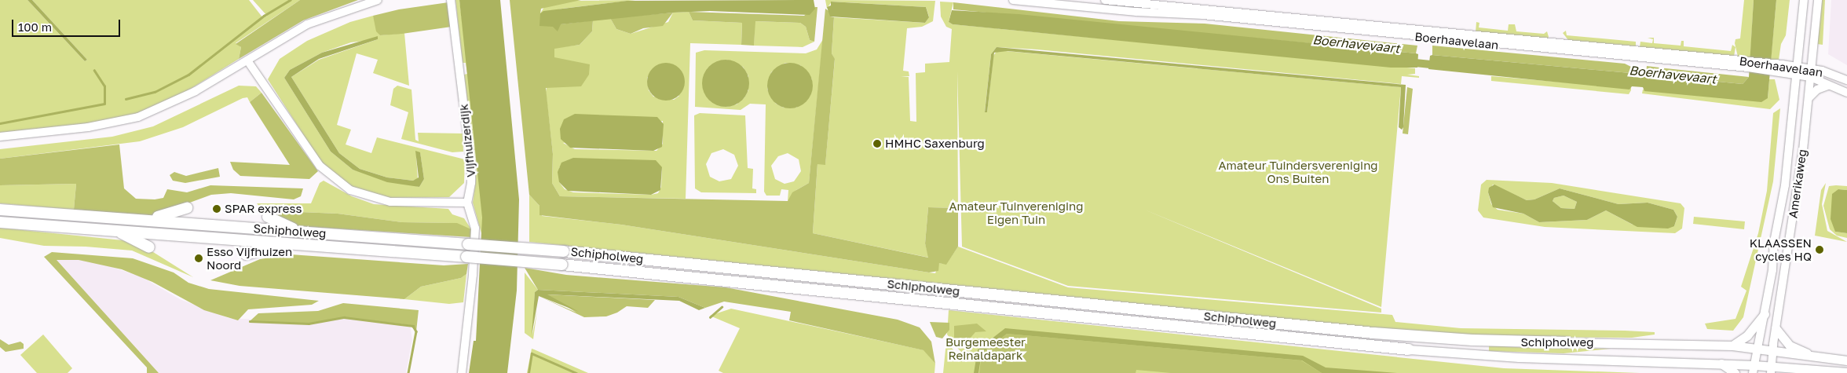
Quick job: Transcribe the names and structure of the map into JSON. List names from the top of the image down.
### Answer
{
  "streets": {
    "highway": ["Schipholweg"],
    "main road": ["Boerhaavelaan", "Vijfhuizerdijk", "Amerikaweg"]
  },
  "crossings": [
    ["Boerhaavelaan", "Amerikaweg"],
    ["Amerikaweg", "Schipholweg"]
  ],
  "water": ["Boerhavevaart"],
  "parks": ["Amateur Tuindersvereniging Ons Buiten", "Amateur Tuinvereniging Eigen Tuin", "Burgemeester Reinaldapark"],
  "places": [
    "HMHC Saxenburg",
    "SPAR express",
    "KLAASSEN cycles HQ",
    "Esso Vijfhuizen Noord"
  ],
  "scale_bar": "100 m"
}
